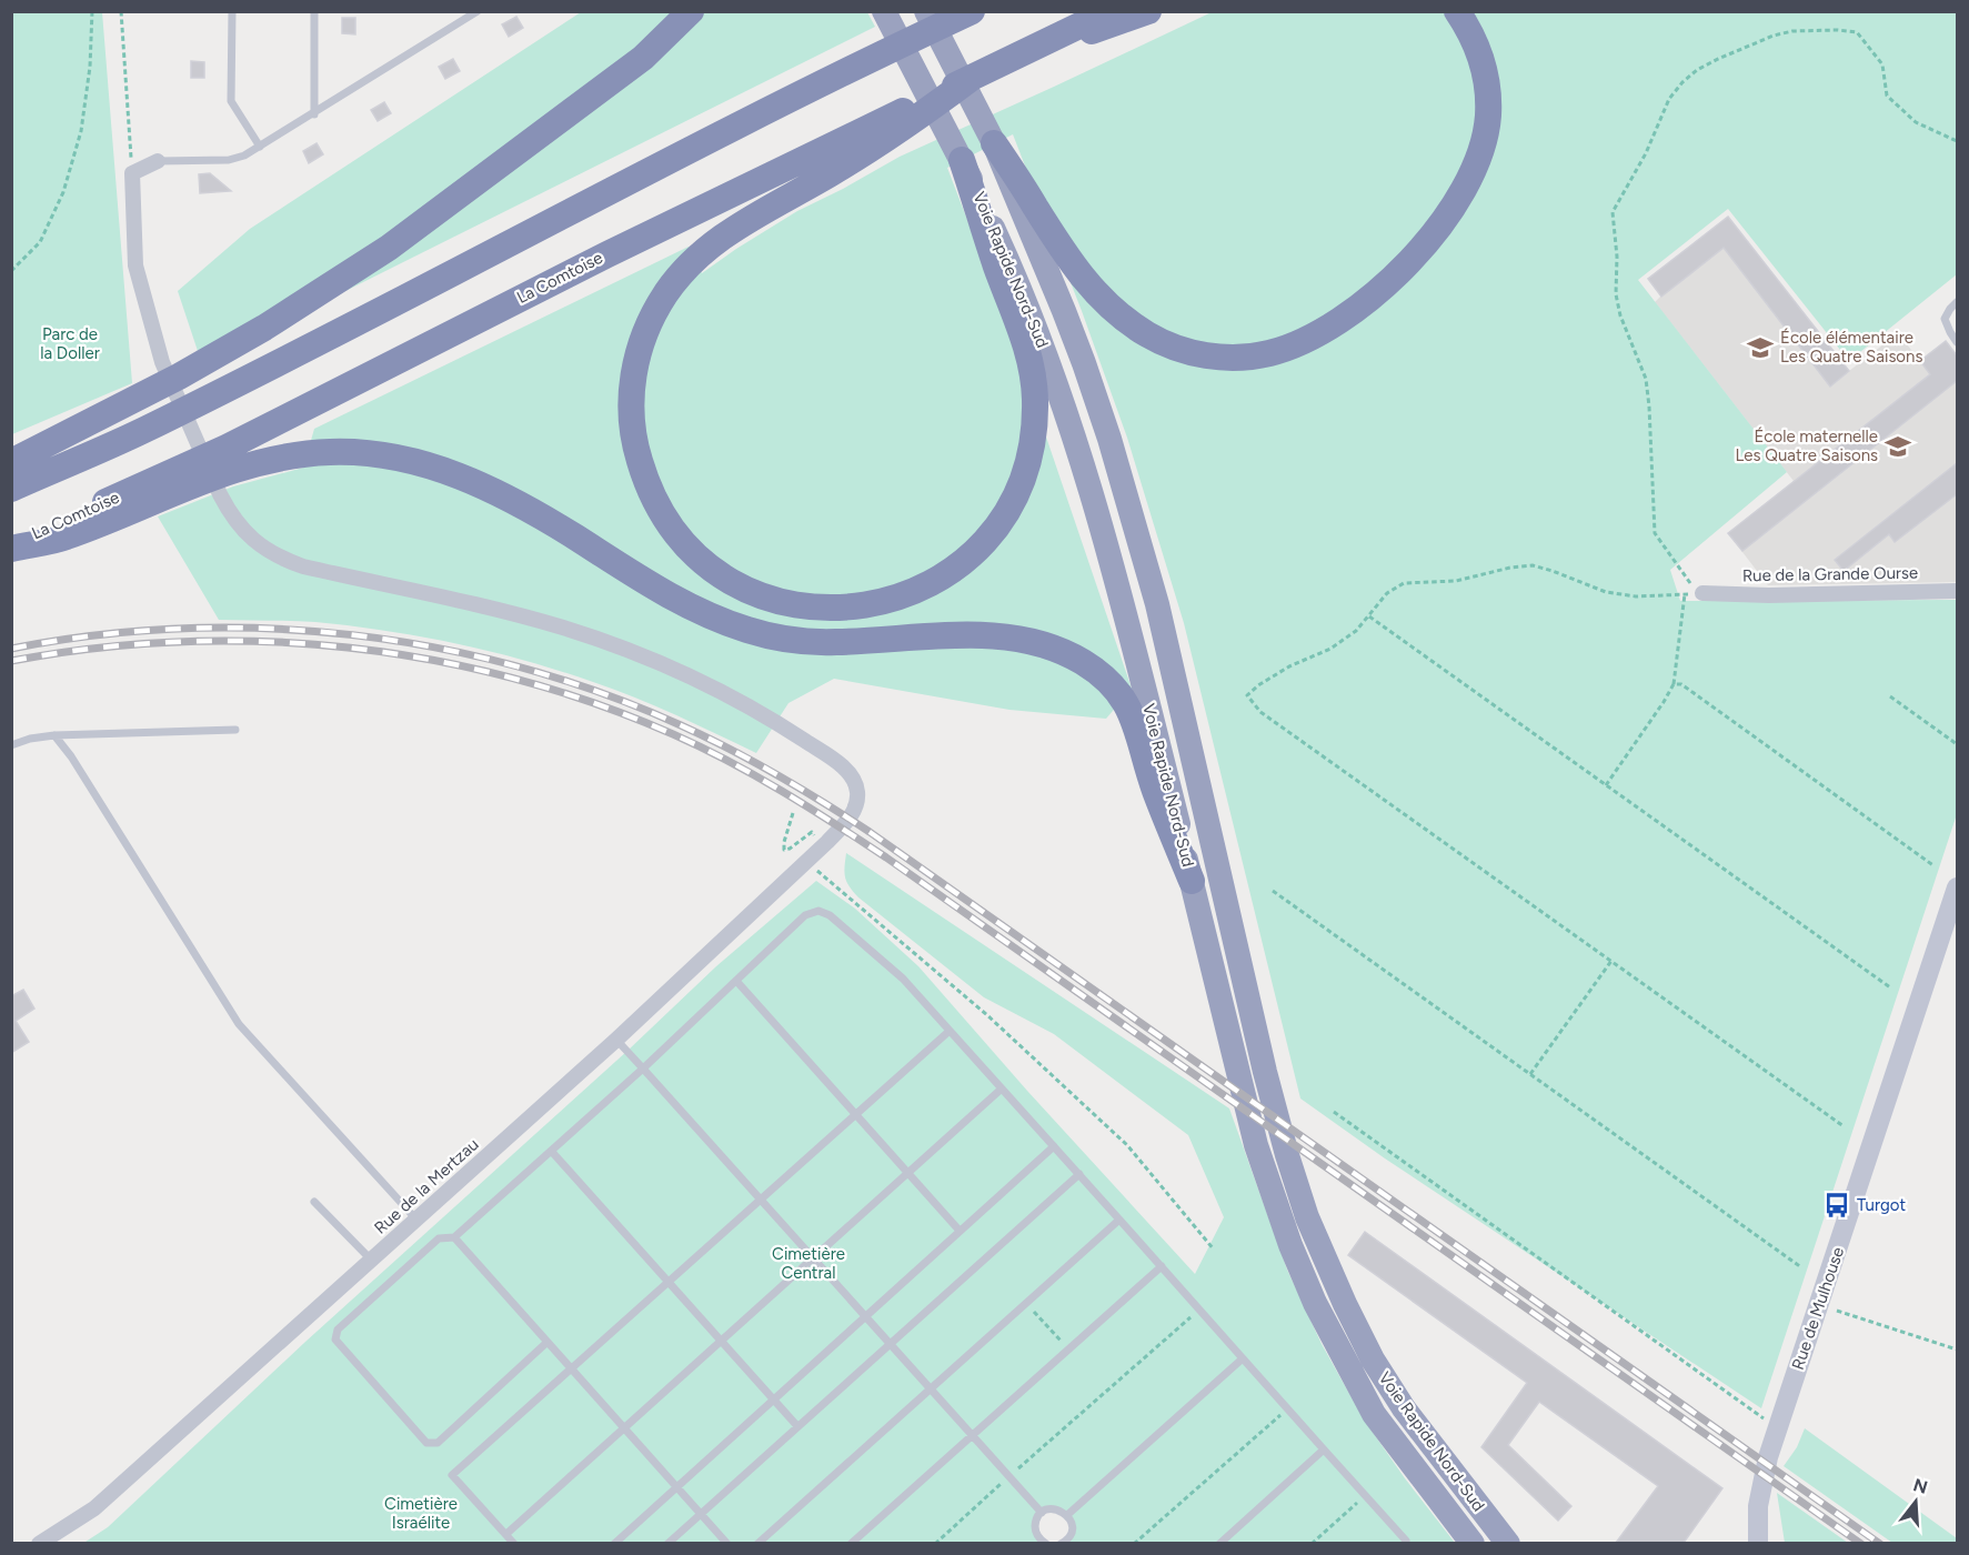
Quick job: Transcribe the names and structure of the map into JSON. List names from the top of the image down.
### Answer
{
  "streets": {
    "highway": ["Voie Rapide Nord-Sud", "La Comtoise"],
    "main road": ["Rue de Mulhouse"],
    "street": ["Rue de la Grande Ourse", "Rue de la Mertzau"]
  },
  "parks": ["Parc de la Doller", "Cimetière Central", "Cimetière Israélite"],
  "places": {
    "school or university": ["École élémentaire Les Quatre Saisons", "École maternelle Les Quatre Saisons"],
    "bus stop": ["Turgot"]
  },
  "north": "top"
}
